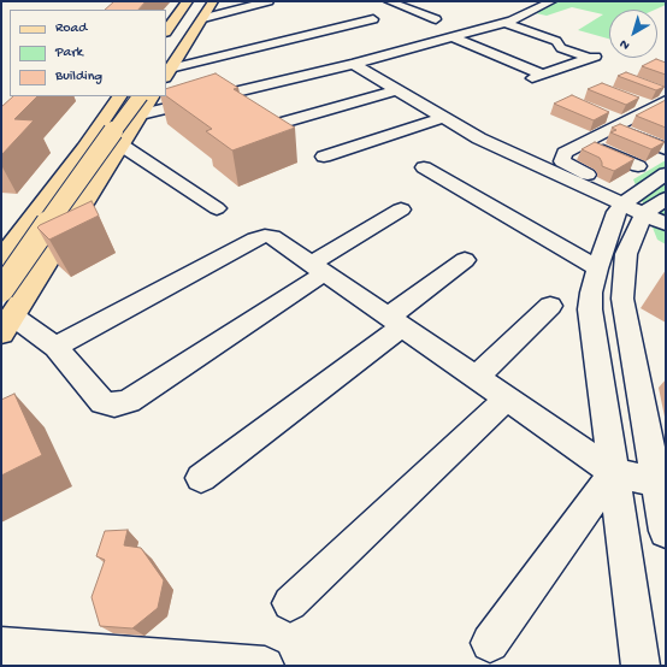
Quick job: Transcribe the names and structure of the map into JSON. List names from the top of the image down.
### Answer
{
  "legend": ["Road", "Park", "Building"],
  "north": "bottom left"
}
